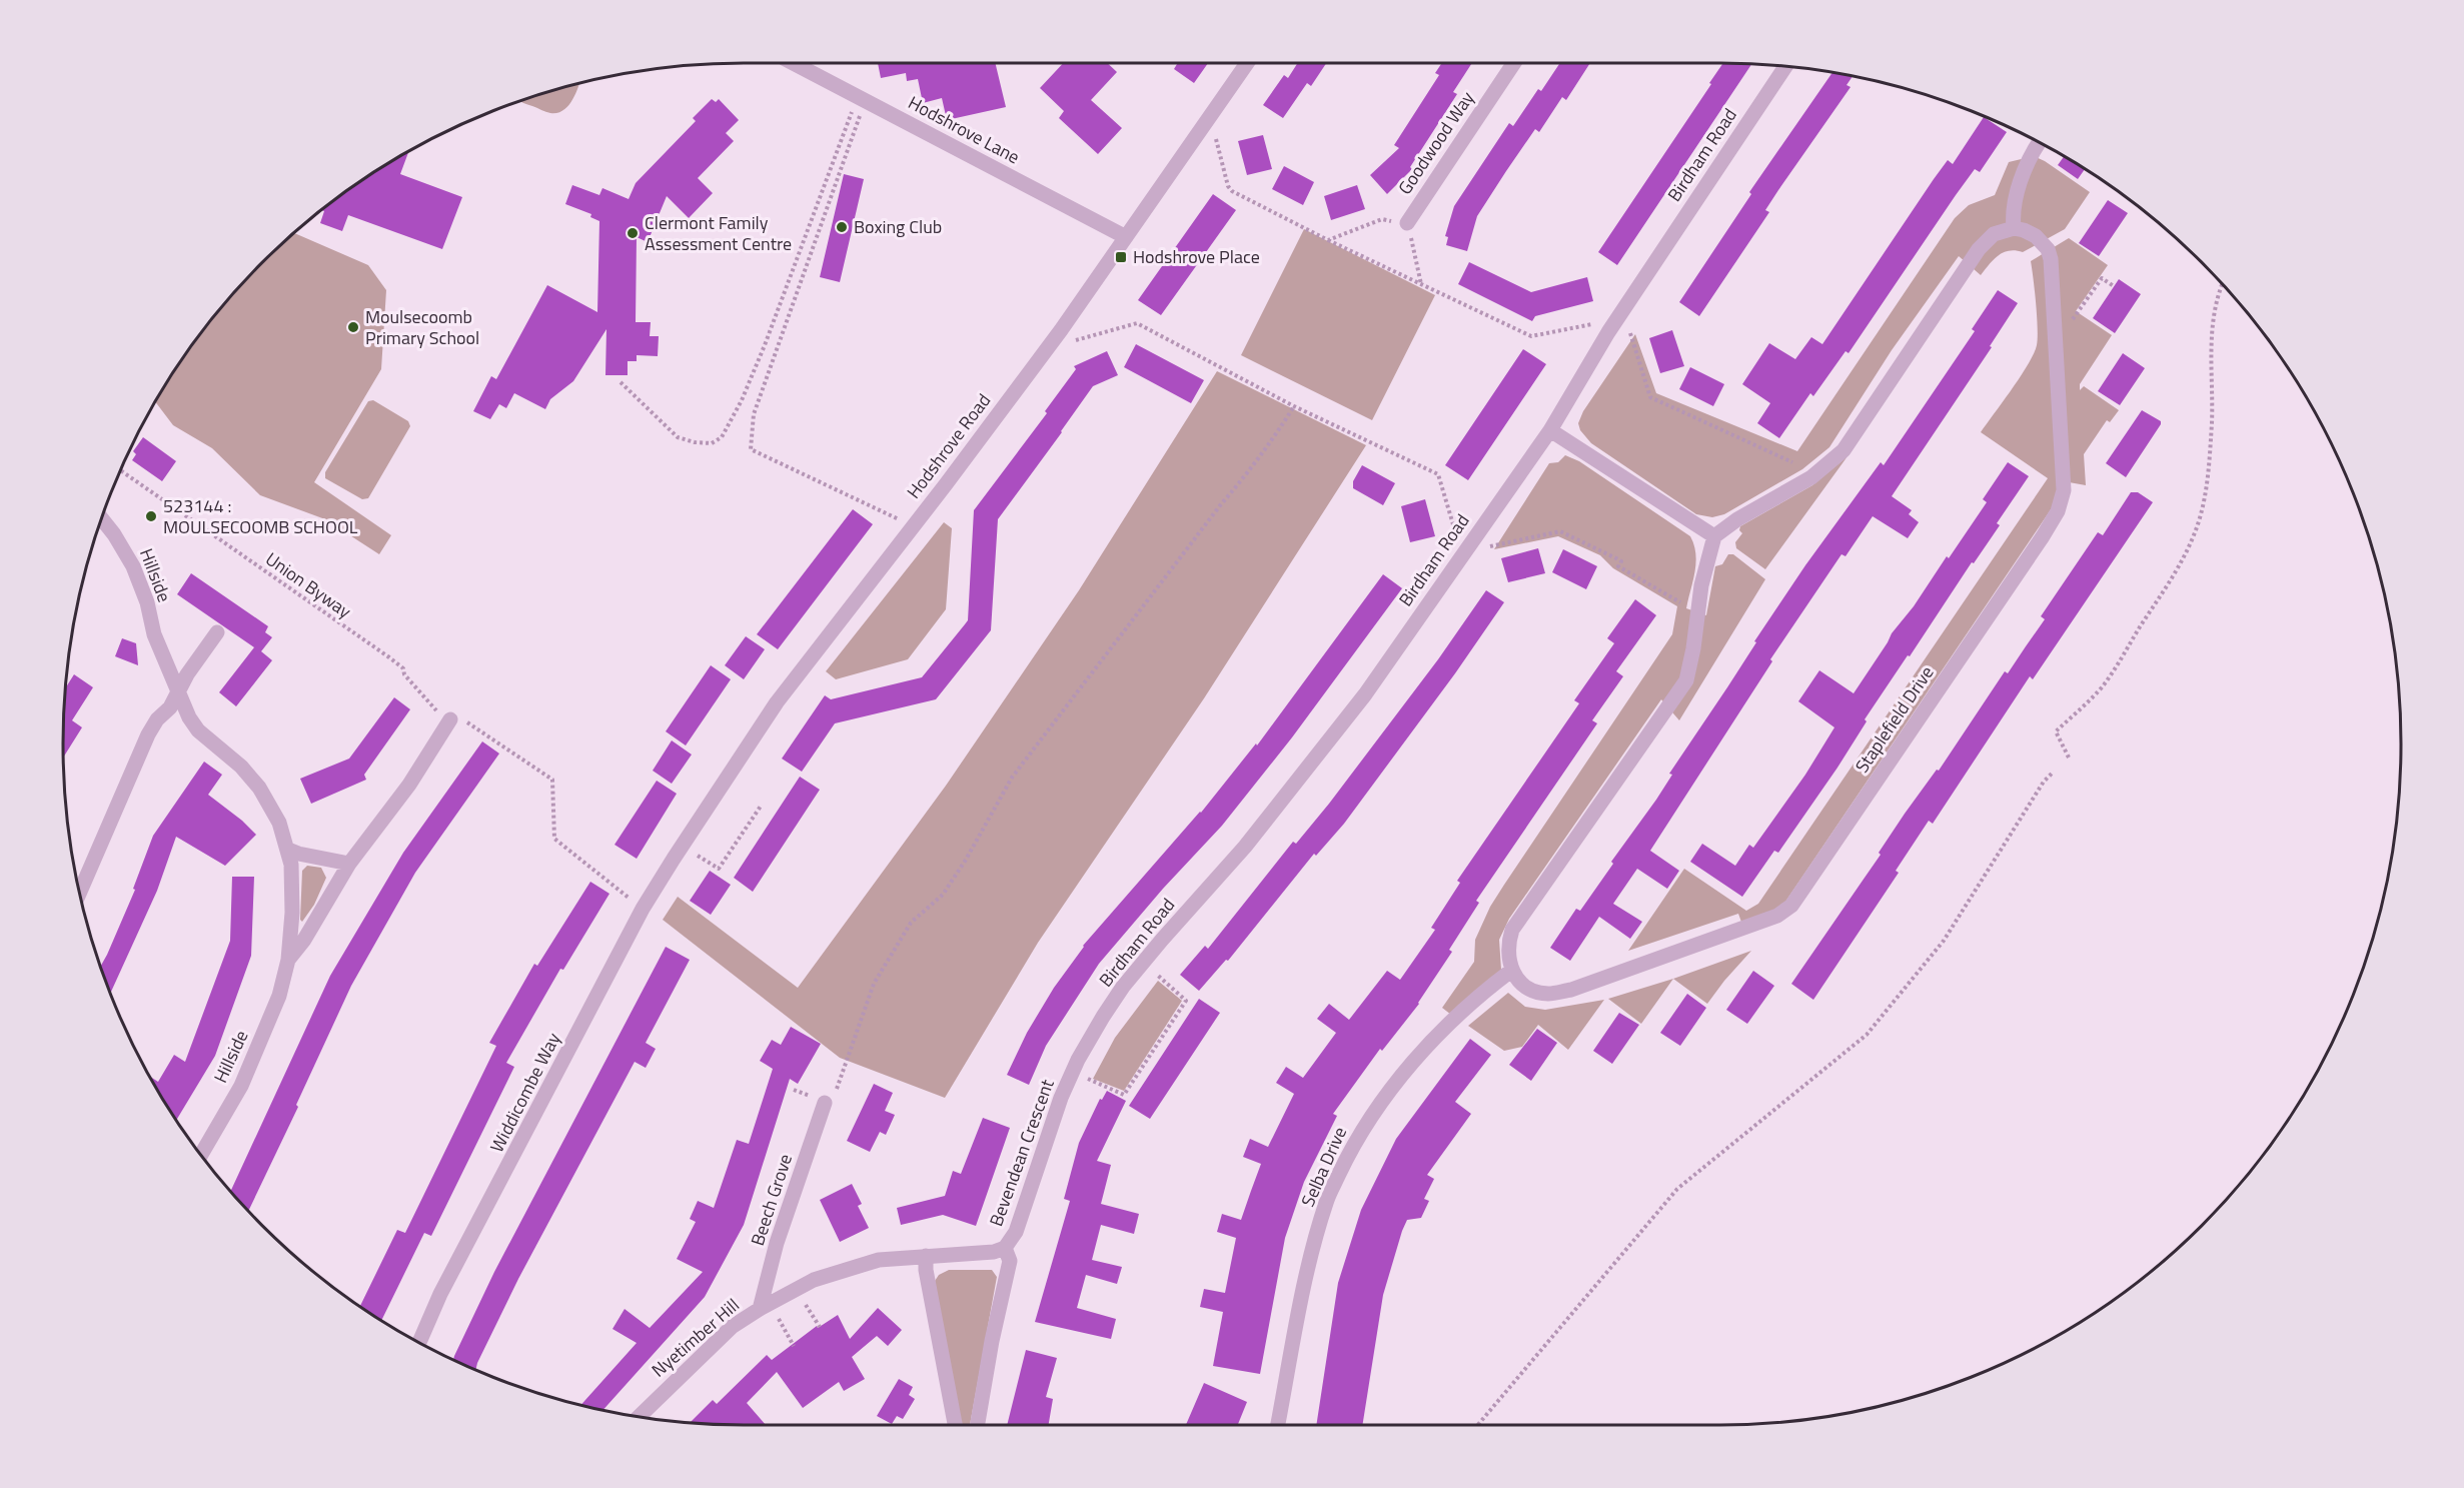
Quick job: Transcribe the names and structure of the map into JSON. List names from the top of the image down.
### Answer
{
  "streets": {
    "street": [
      "Hodshrove Lane",
      "Goodwood Way",
      "Birdham Road",
      "Hodshrove Road",
      "Hillside",
      "Staplefield Drive",
      "Widdicombe Way",
      "Bevendean Crescent",
      "Selba Drive",
      "Beech Grove",
      "Nyetimber Hill"
    ],
    "path": ["Union Byway"]
  },
  "crossings": [
    ["Hodshrove Lane", "Hodshrove Road"],
    ["Birdham Road", "Bevendean Crescent"],
    ["Hodshrove Road", "Widdicombe Way"],
    ["Hillside", "Union Byway"],
    ["Staplefield Drive", "Selba Drive"],
    ["Bevendean Crescent", "Nyetimber Hill"],
    ["Beech Grove", "Nyetimber Hill"]
  ],
  "places": {
    "other": [
      "Boxing Club",
      "Clermont Family Assessment Centre",
      "Moulsecoomb Primary School",
      "523144 : MOULSECOOMB SCHOOL"
    ],
    "transit": ["Hodshrove Place"]
  }
}
